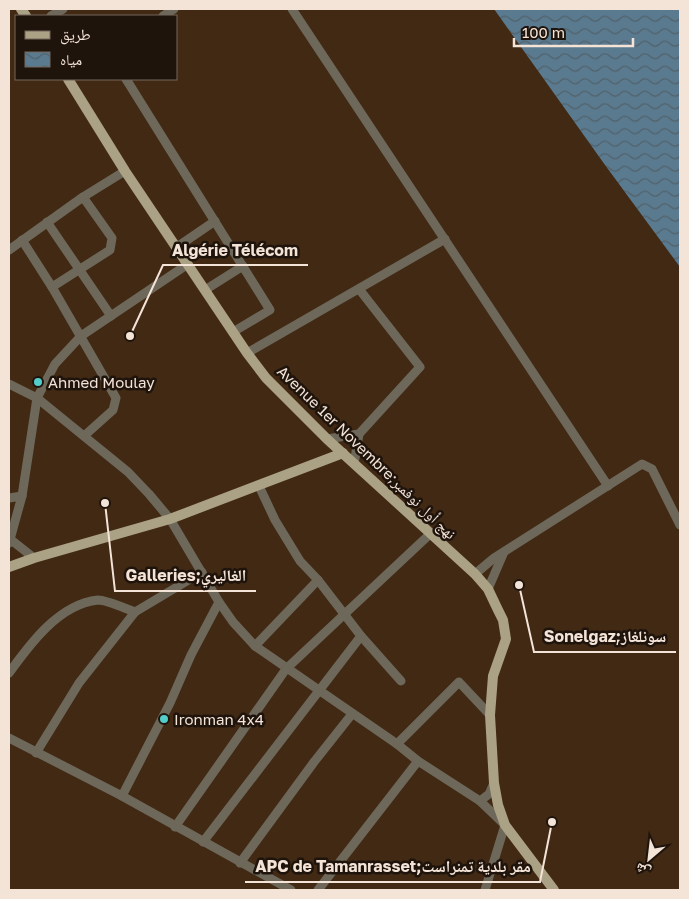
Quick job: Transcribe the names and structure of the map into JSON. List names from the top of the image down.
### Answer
{
  "streets": {
    "main road": ["Avenue 1er Novembre;نهج أول نوفمبر"]
  },
  "places": [
    "Algérie Télécom",
    "Ahmed Moulay",
    "Galleries;الغاليري",
    "Sonelgaz;سونلغاز",
    "Ironman 4x4",
    "APC de Tamanrasset;مقر بلدية تمنراست"
  ],
  "legend": ["طريق", "مياه"],
  "scale_bar": "100 m",
  "north": "bottom left"
}
